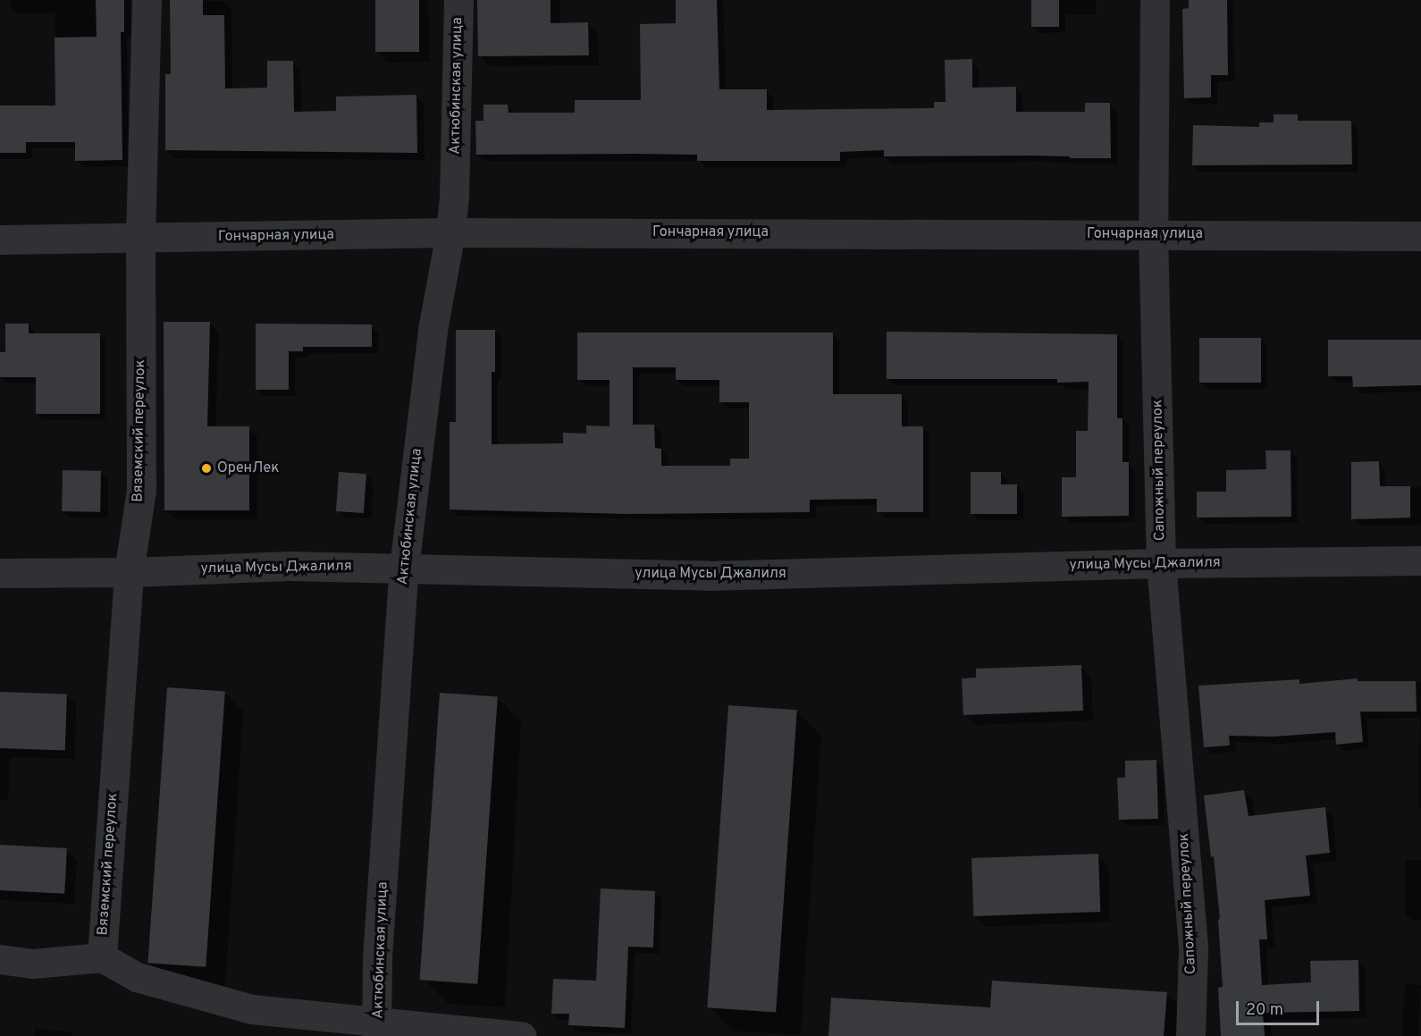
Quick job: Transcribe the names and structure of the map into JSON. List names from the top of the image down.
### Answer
{
  "streets": {
    "street": [
      "Актюбинская улица",
      "Гончарная улица",
      "Вяземский переулок",
      "Сапожный переулок",
      "улица Мусы Джалиля"
    ]
  },
  "crossings": [
    ["Актюбинская улица", "Гончарная улица"],
    ["Актюбинская улица", "улица Мусы Джалиля"],
    ["Гончарная улица", "Вяземский переулок"],
    ["Гончарная улица", "Сапожный переулок"],
    ["Вяземский переулок", "улица Мусы Джалиля"],
    ["Сапожный переулок", "улица Мусы Джалиля"]
  ],
  "places": ["ОренЛек"],
  "scale_bar": "20 m"
}
